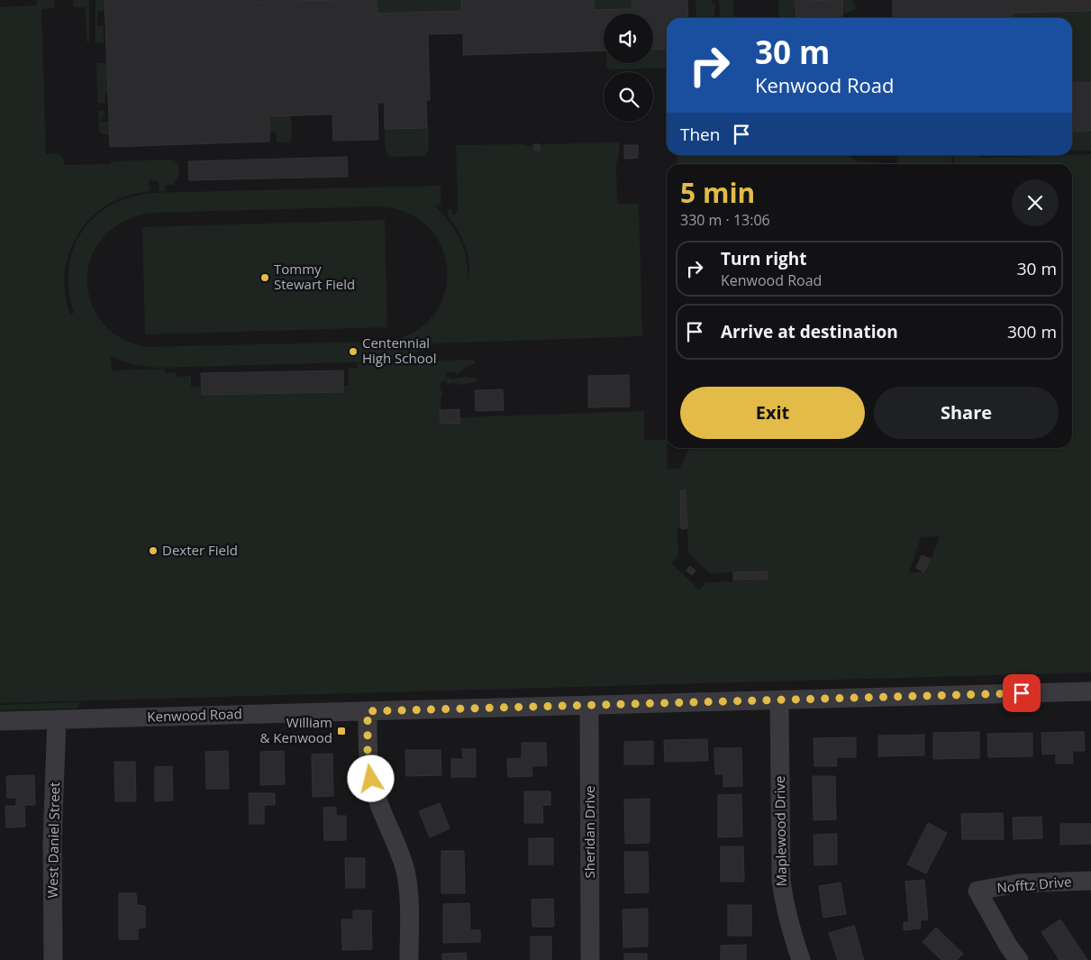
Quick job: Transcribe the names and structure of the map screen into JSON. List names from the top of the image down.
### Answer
{
  "streets": {
    "street": [
      "Kenwood Road",
      "Maplewood Drive",
      "Sheridan Drive",
      "West Daniel Street",
      "Nofftz Drive"
    ]
  },
  "crossings": [
    ["Kenwood Road", "Maplewood Drive"],
    ["Kenwood Road", "Sheridan Drive"],
    ["Kenwood Road", "West Daniel Street"]
  ],
  "places": {
    "other": ["Tommy Stewart Field", "Centennial High School", "Dexter Field"],
    "transit": ["William & Kenwood"]
  },
  "page": {
    "turn": ["30 m", "Kenwood Road"],
    "then": "Then",
    "heading": ["5 min", "330 m · 13:06"],
    "list": [
      {
        "name": "Turn right",
        "note": "Kenwood Road",
        "value": "30 m"
      },
      {
        "name": "Arrive at destination",
        "value": "300 m"
      }
    ],
    "buttons": ["Exit", "Share"]
  }
}
